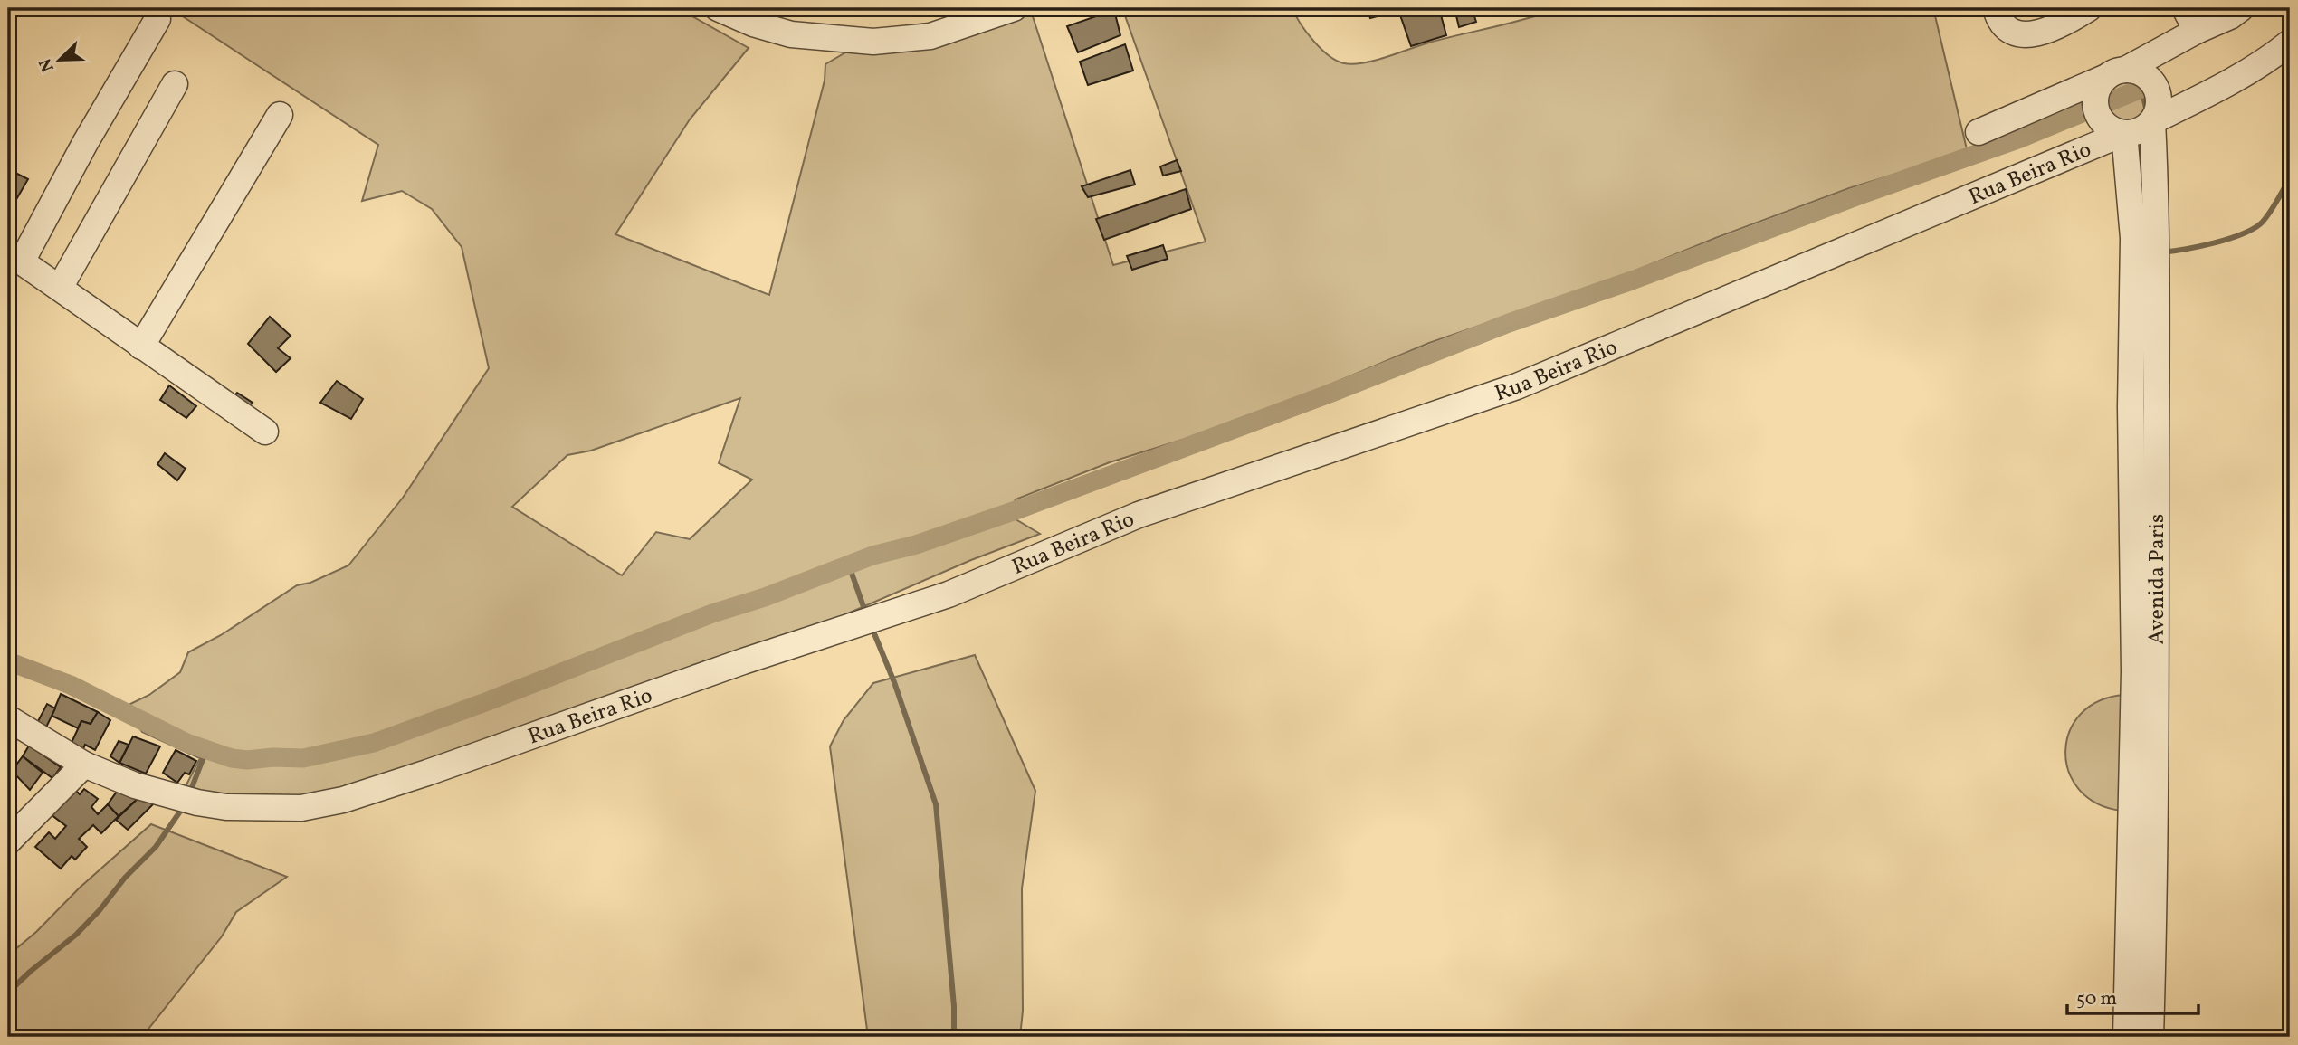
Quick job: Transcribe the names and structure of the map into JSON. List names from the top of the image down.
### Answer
{
  "streets": {
    "street": ["Rua Beira Rio", "Avenida Paris"]
  },
  "crossings": [
    ["Rua Beira Rio", "Avenida Paris"]
  ],
  "scale_bar": "50 m",
  "north": "bottom left"
}
